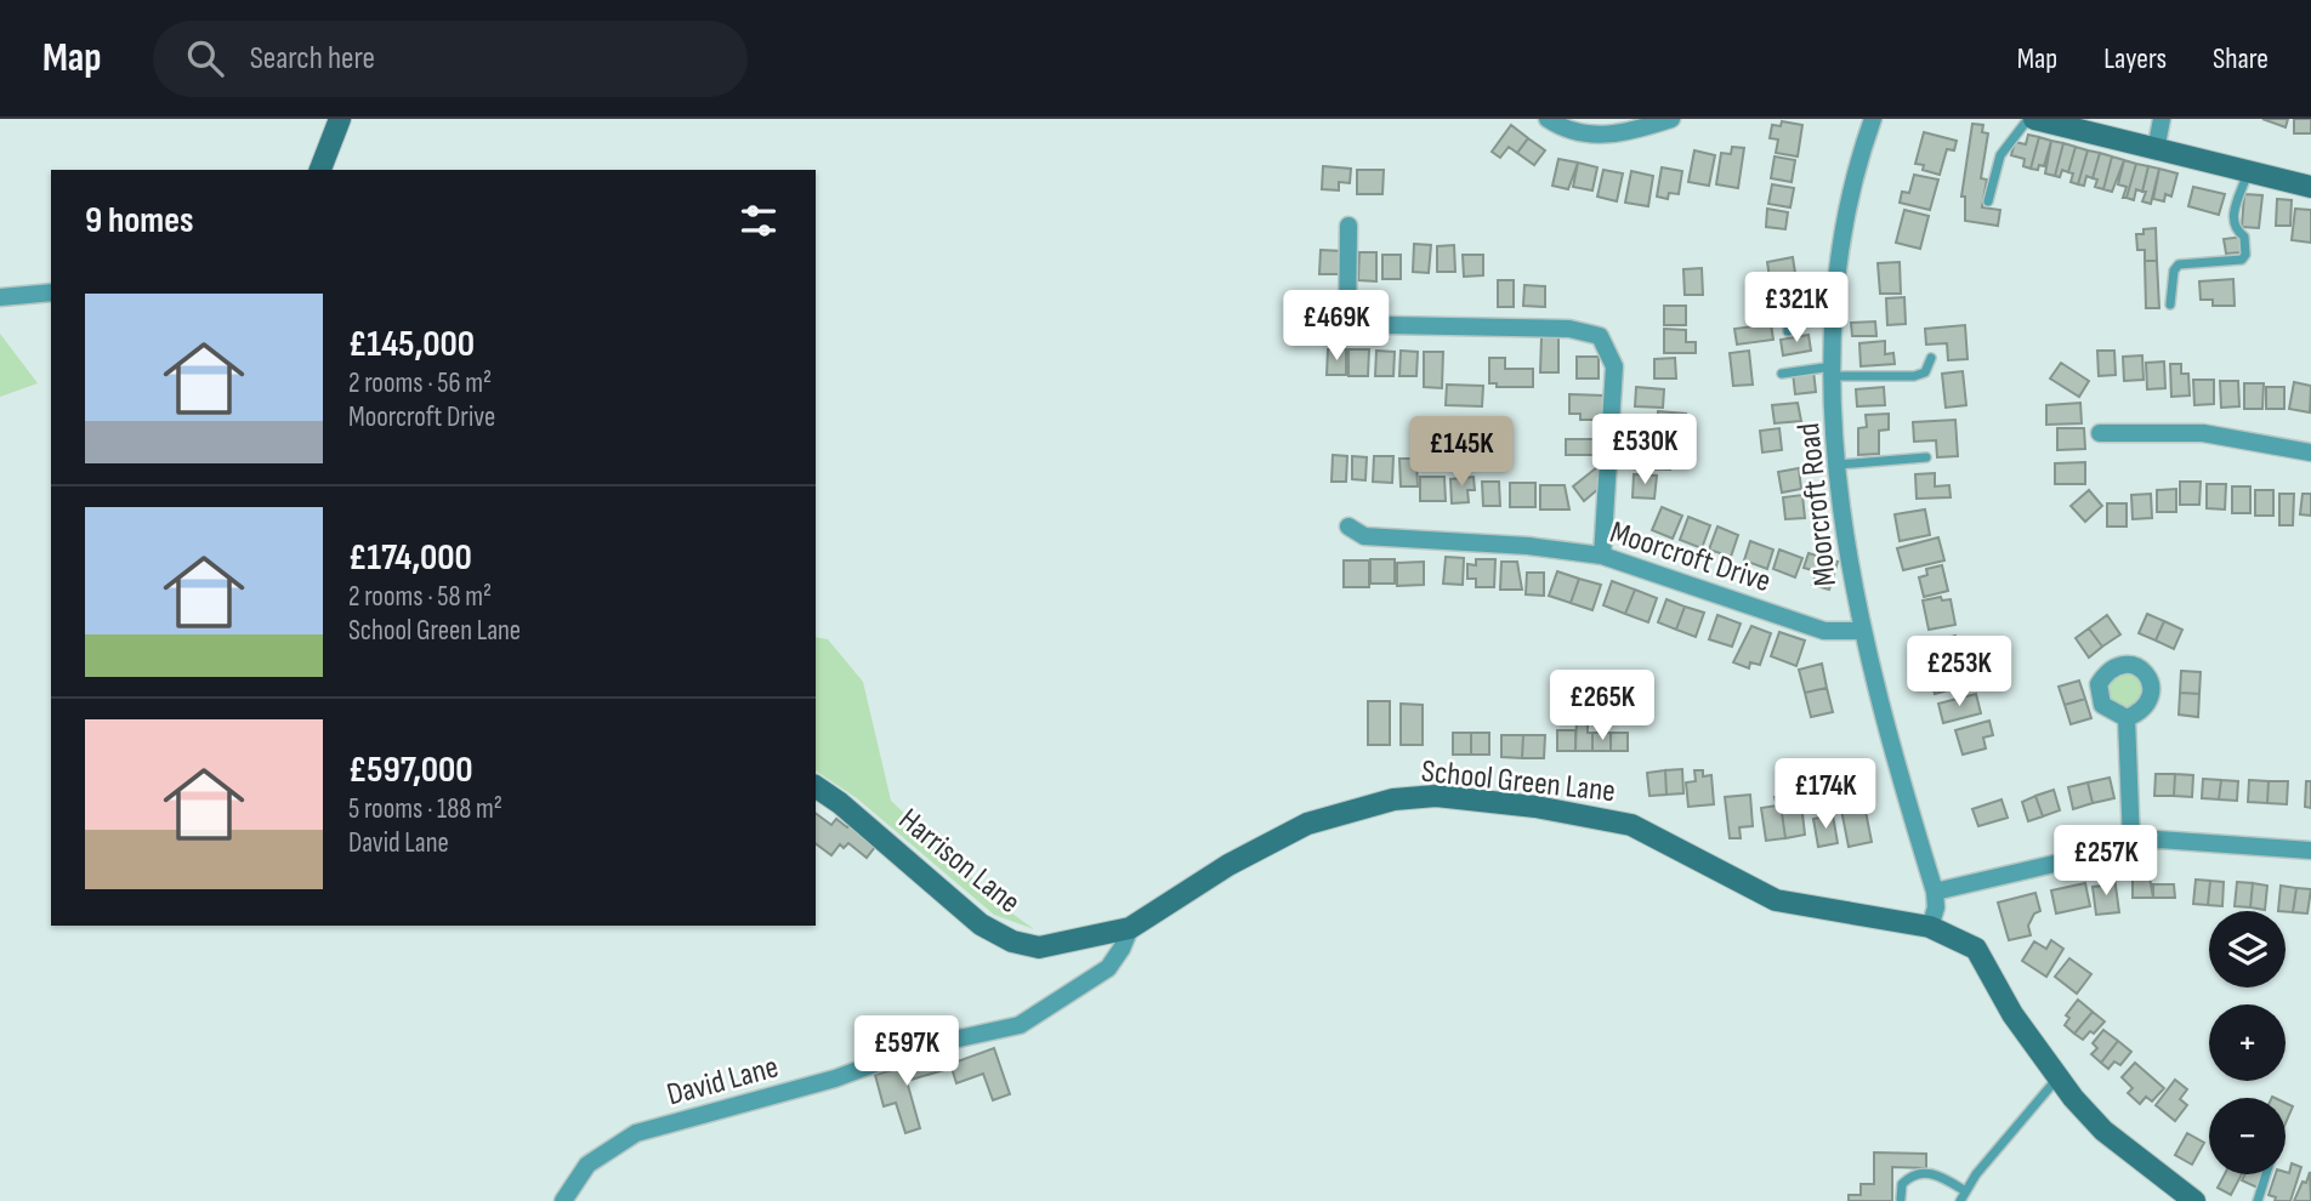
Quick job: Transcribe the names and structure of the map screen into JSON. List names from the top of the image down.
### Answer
{
  "streets": {
    "street": [
      "Moorcroft Road",
      "Moorcroft Drive",
      "School Green Lane",
      "Harrison Lane",
      "David Lane"
    ]
  },
  "crossings": [
    ["Moorcroft Road", "Moorcroft Drive"],
    ["Moorcroft Road", "School Green Lane"],
    ["School Green Lane", "Harrison Lane"],
    ["School Green Lane", "David Lane"],
    ["Harrison Lane", "David Lane"]
  ],
  "page": {
    "header": "Map",
    "search": "Search here",
    "nav": ["Map", "Layers", "Share"],
    "heading": "9 homes",
    "price": [
      "£321K",
      "£469K",
      "£530K",
      "£145K",
      "£253K",
      "£265K",
      "£174K",
      "£257K",
      "£597K"
    ],
    "list": [
      {
        "name": "£145,000",
        "note": "2 rooms · 56 m² · Moorcroft Drive"
      },
      {
        "name": "£174,000",
        "note": "2 rooms · 58 m² · School Green Lane"
      },
      {
        "name": "£597,000",
        "note": "5 rooms · 188 m² · David Lane"
      }
    ],
    "map_buttons": ["+", "−"]
  }
}
